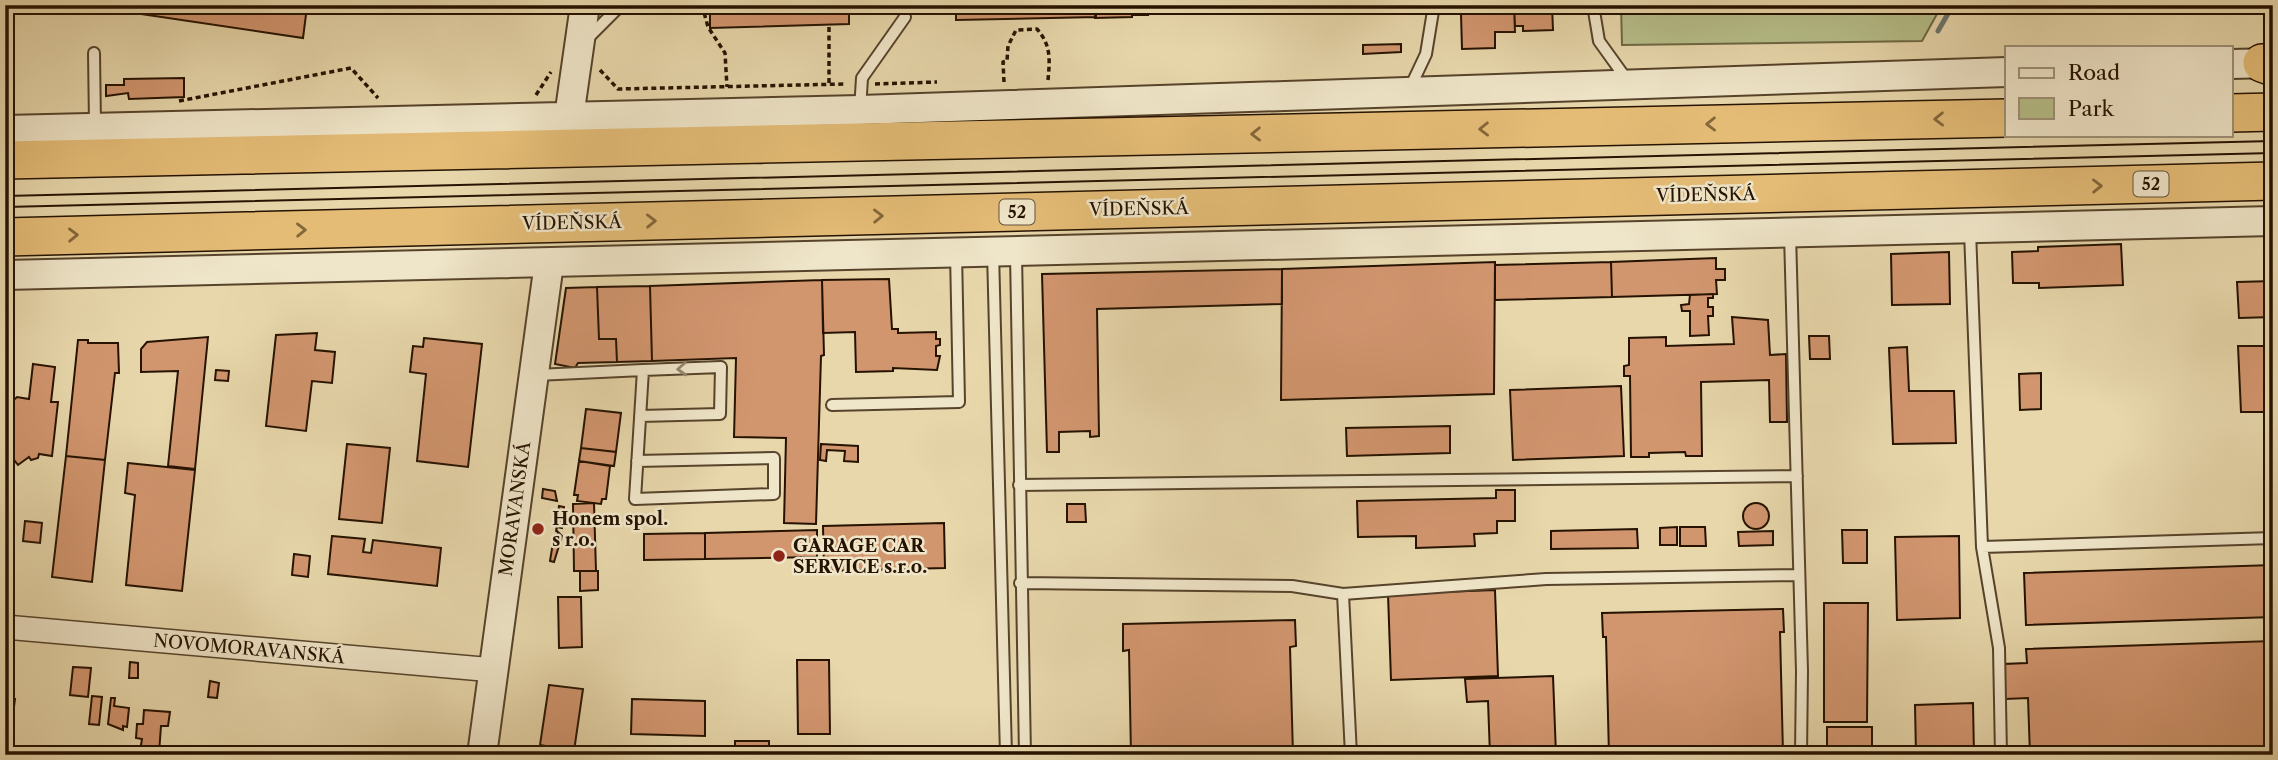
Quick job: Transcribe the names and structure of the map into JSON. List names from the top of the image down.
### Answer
{
  "streets": {
    "highway": ["52", "VÍDEŇSKÁ"],
    "street": ["MORAVANSKÁ", "NOVOMORAVANSKÁ"]
  },
  "crossings": [
    ["MORAVANSKÁ", "NOVOMORAVANSKÁ"]
  ],
  "places": ["Honem spol. s r.o.", "GARAGE CAR SERVICE s.r.o."],
  "legend": ["Road", "Park"]
}
